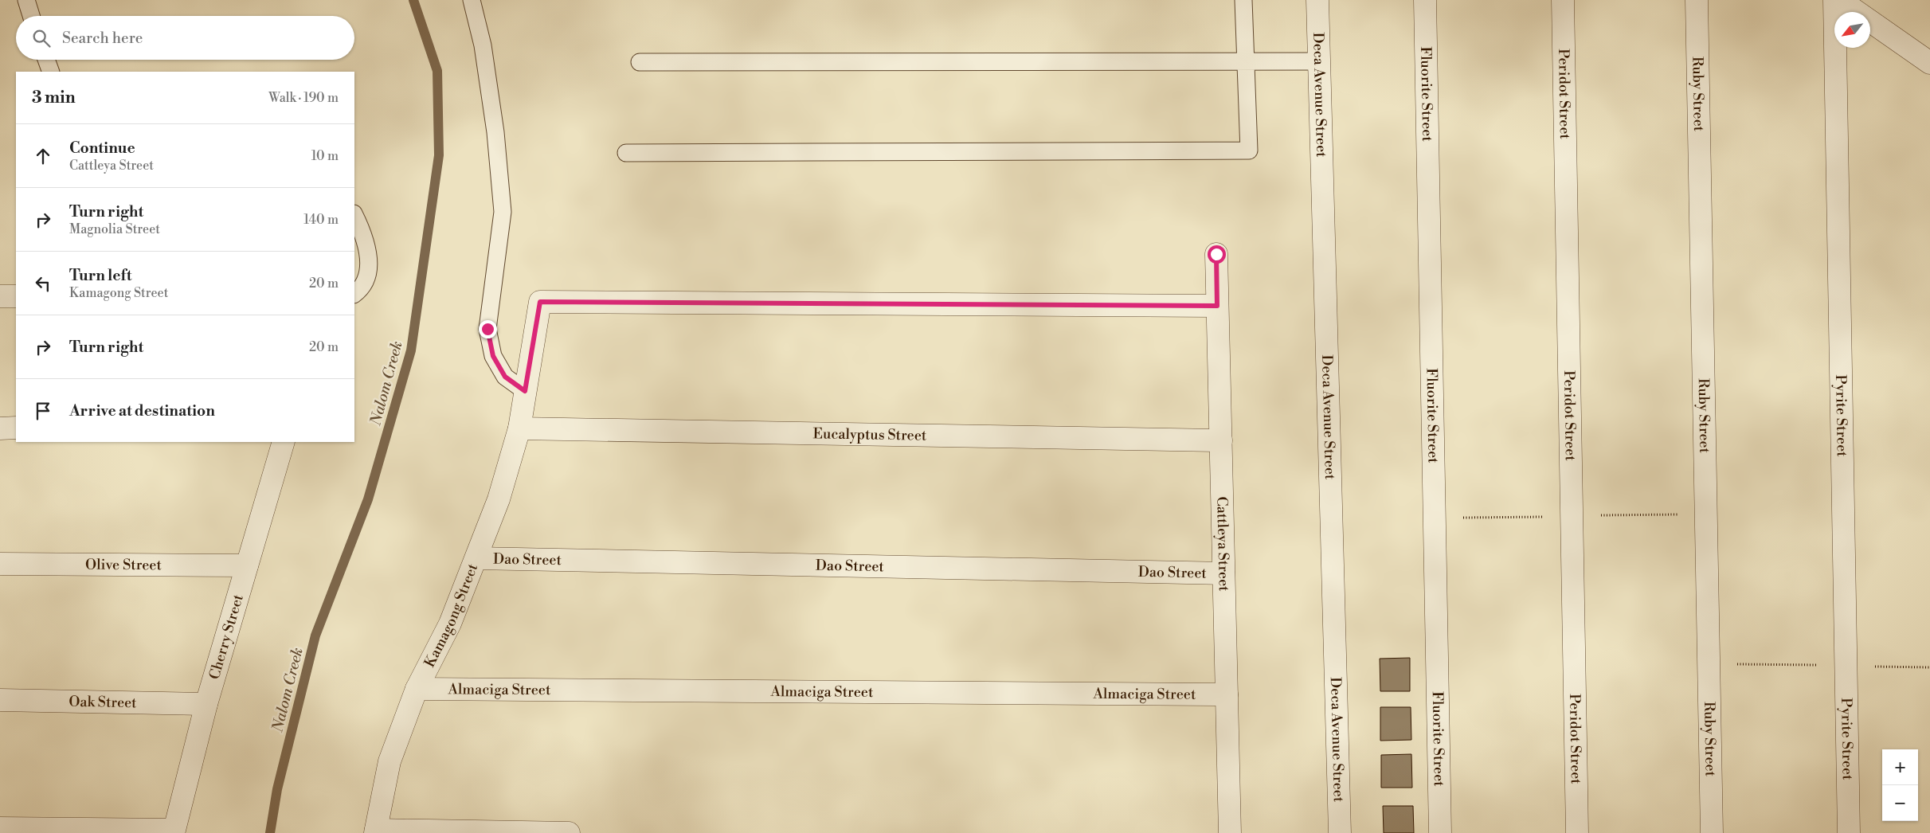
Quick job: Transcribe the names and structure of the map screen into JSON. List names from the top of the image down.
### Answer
{
  "streets": {
    "street": [
      "Deca Avenue Street",
      "Fluorite Street",
      "Peridot Street",
      "Ruby Street",
      "Pyrite Street",
      "Eucalyptus Street",
      "Cattleya Street",
      "Dao Street",
      "Olive Street",
      "Kamagong Street",
      "Cherry Street",
      "Almaciga Street",
      "Oak Street"
    ]
  },
  "crossings": [
    ["Eucalyptus Street", "Cattleya Street"],
    ["Eucalyptus Street", "Kamagong Street"],
    ["Cattleya Street", "Dao Street"],
    ["Cattleya Street", "Kamagong Street"],
    ["Cattleya Street", "Almaciga Street"],
    ["Dao Street", "Kamagong Street"],
    ["Olive Street", "Cherry Street"],
    ["Kamagong Street", "Almaciga Street"],
    ["Cherry Street", "Oak Street"]
  ],
  "water": ["Nalom Creek"],
  "north": "bottom left",
  "page": {
    "search": "Search here",
    "heading": ["3 min", "Walk · 190 m"],
    "list": [
      ["Continue", "Cattleya Street", "10 m"],
      ["Turn right", "Magnolia Street", "140 m"],
      ["Turn left", "Kamagong Street", "20 m"],
      ["Turn right", "20 m"],
      "Arrive at destination"
    ],
    "map_buttons": ["+", "−"]
  }
}
